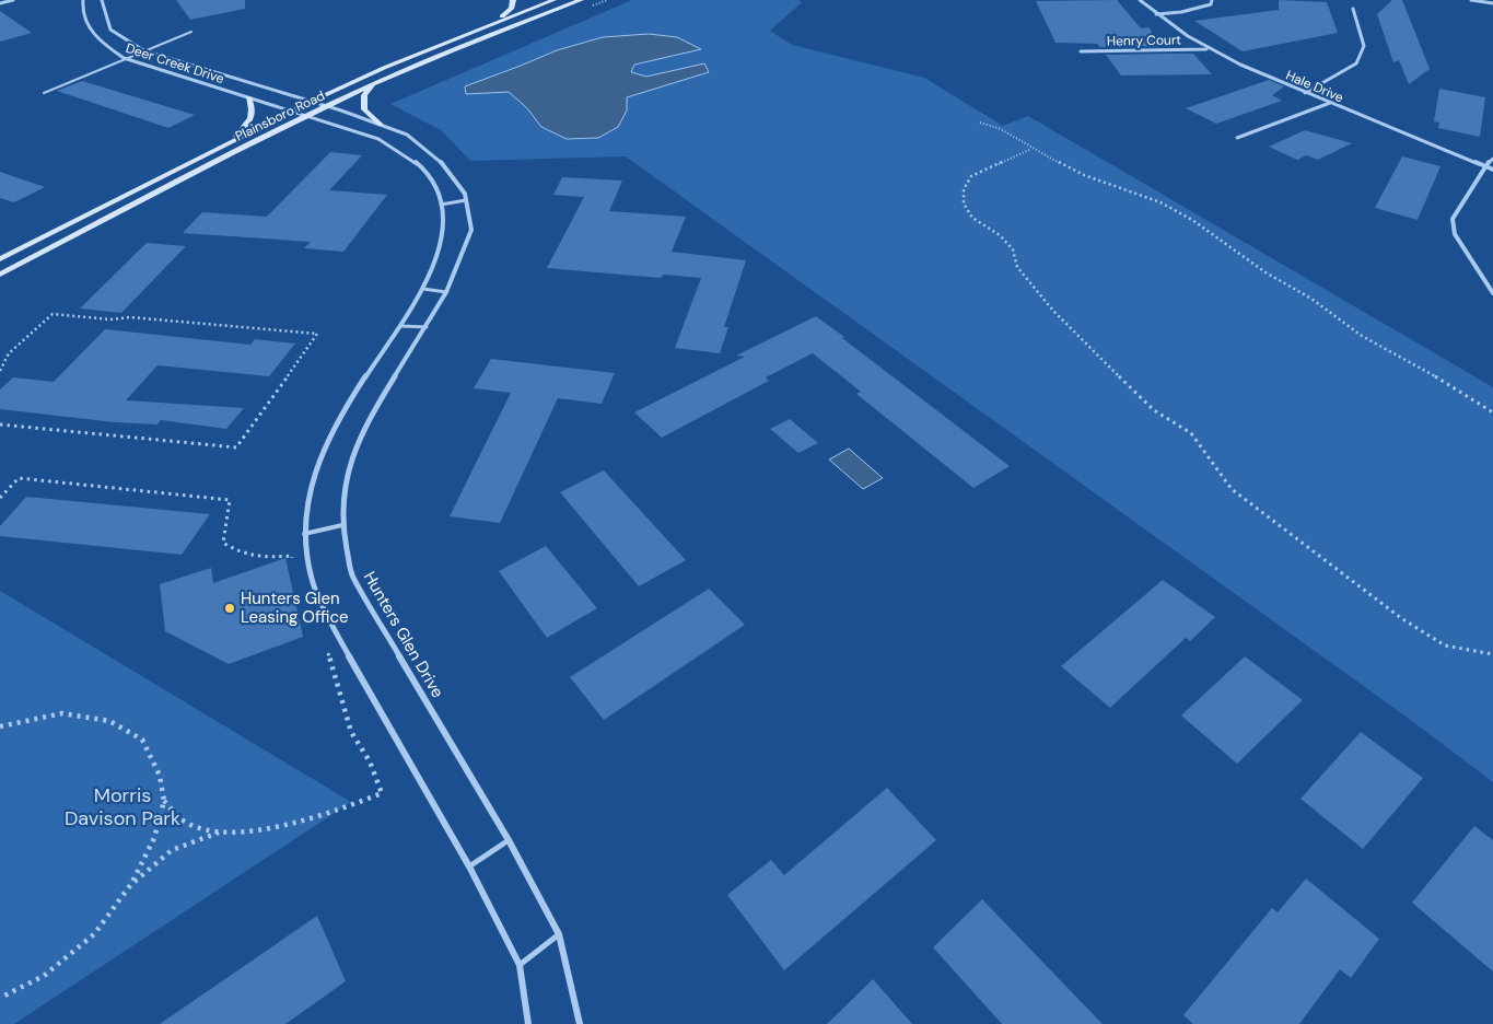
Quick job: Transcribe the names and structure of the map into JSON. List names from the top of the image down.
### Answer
{
  "streets": {
    "street": [
      "Henry Court",
      "Deer Creek Drive",
      "Hale Drive",
      "Plainsboro Road",
      "Hunters Glen Drive"
    ]
  },
  "crossings": [
    ["Henry Court", "Hale Drive"],
    ["Deer Creek Drive", "Plainsboro Road"],
    ["Deer Creek Drive", "Hunters Glen Drive"],
    ["Plainsboro Road", "Hunters Glen Drive"]
  ],
  "parks": ["Morris Davison Park"],
  "places": ["Hunters Glen Leasing Office"]
}
